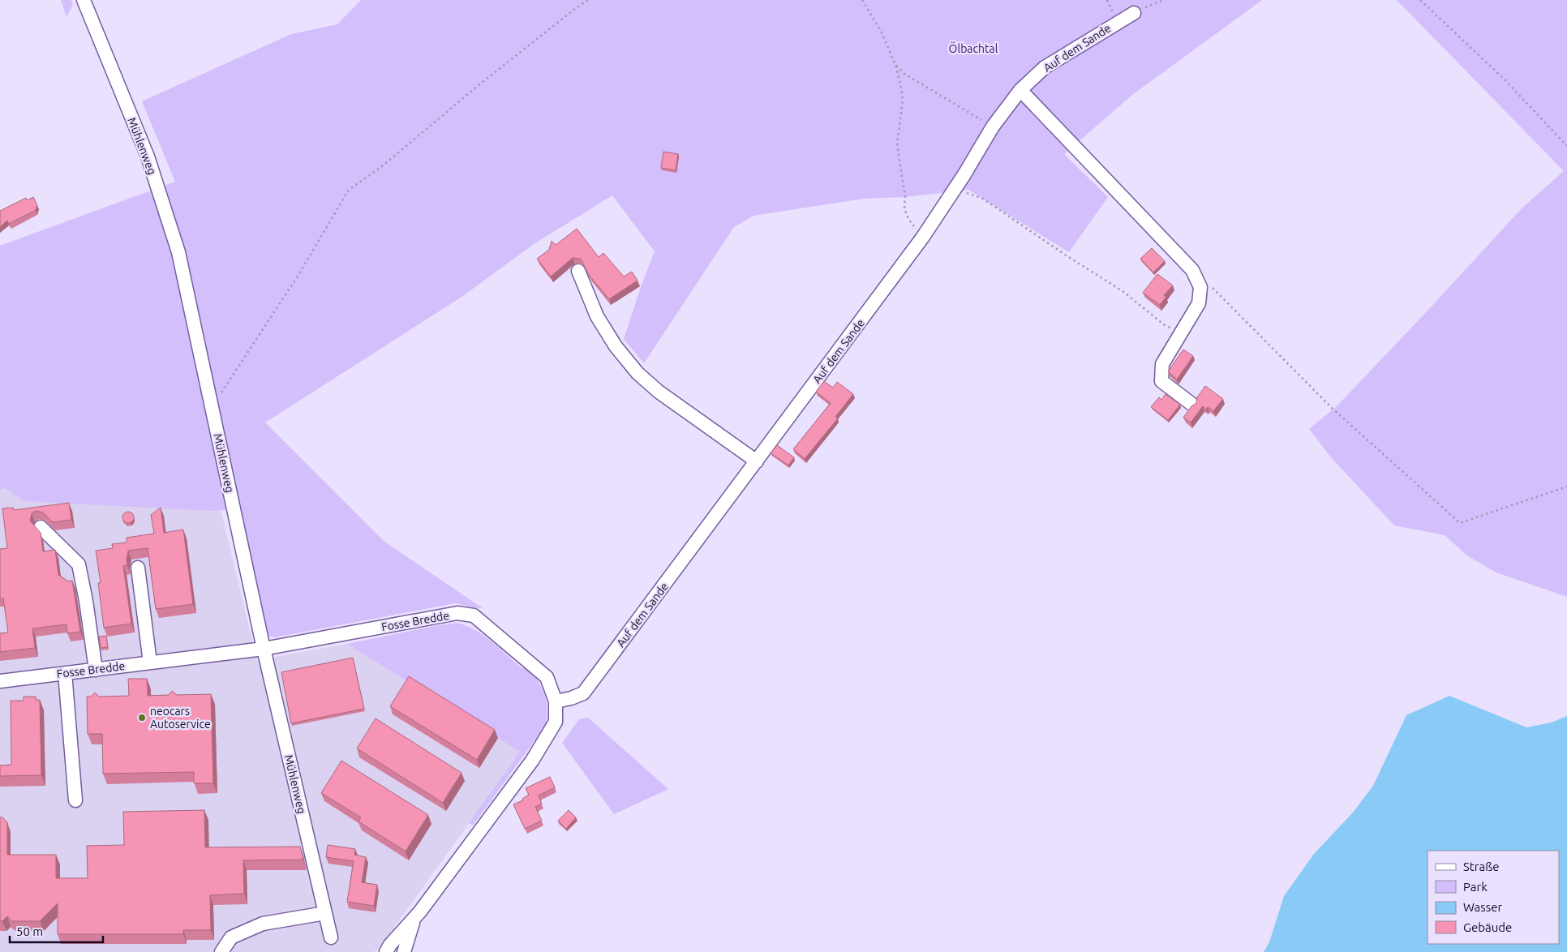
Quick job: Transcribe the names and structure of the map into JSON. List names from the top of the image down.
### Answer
{
  "streets": {
    "street": ["Auf dem Sande", "Mühlenweg", "Fosse Bredde"]
  },
  "crossings": [
    ["Auf dem Sande", "Fosse Bredde"],
    ["Mühlenweg", "Fosse Bredde"]
  ],
  "parks": ["Ölbachtal"],
  "places": ["neocars Autoservice"],
  "legend": [
    "Straße",
    "Park",
    "Wasser",
    "Gebäude"
  ],
  "scale_bar": "50 m"
}
